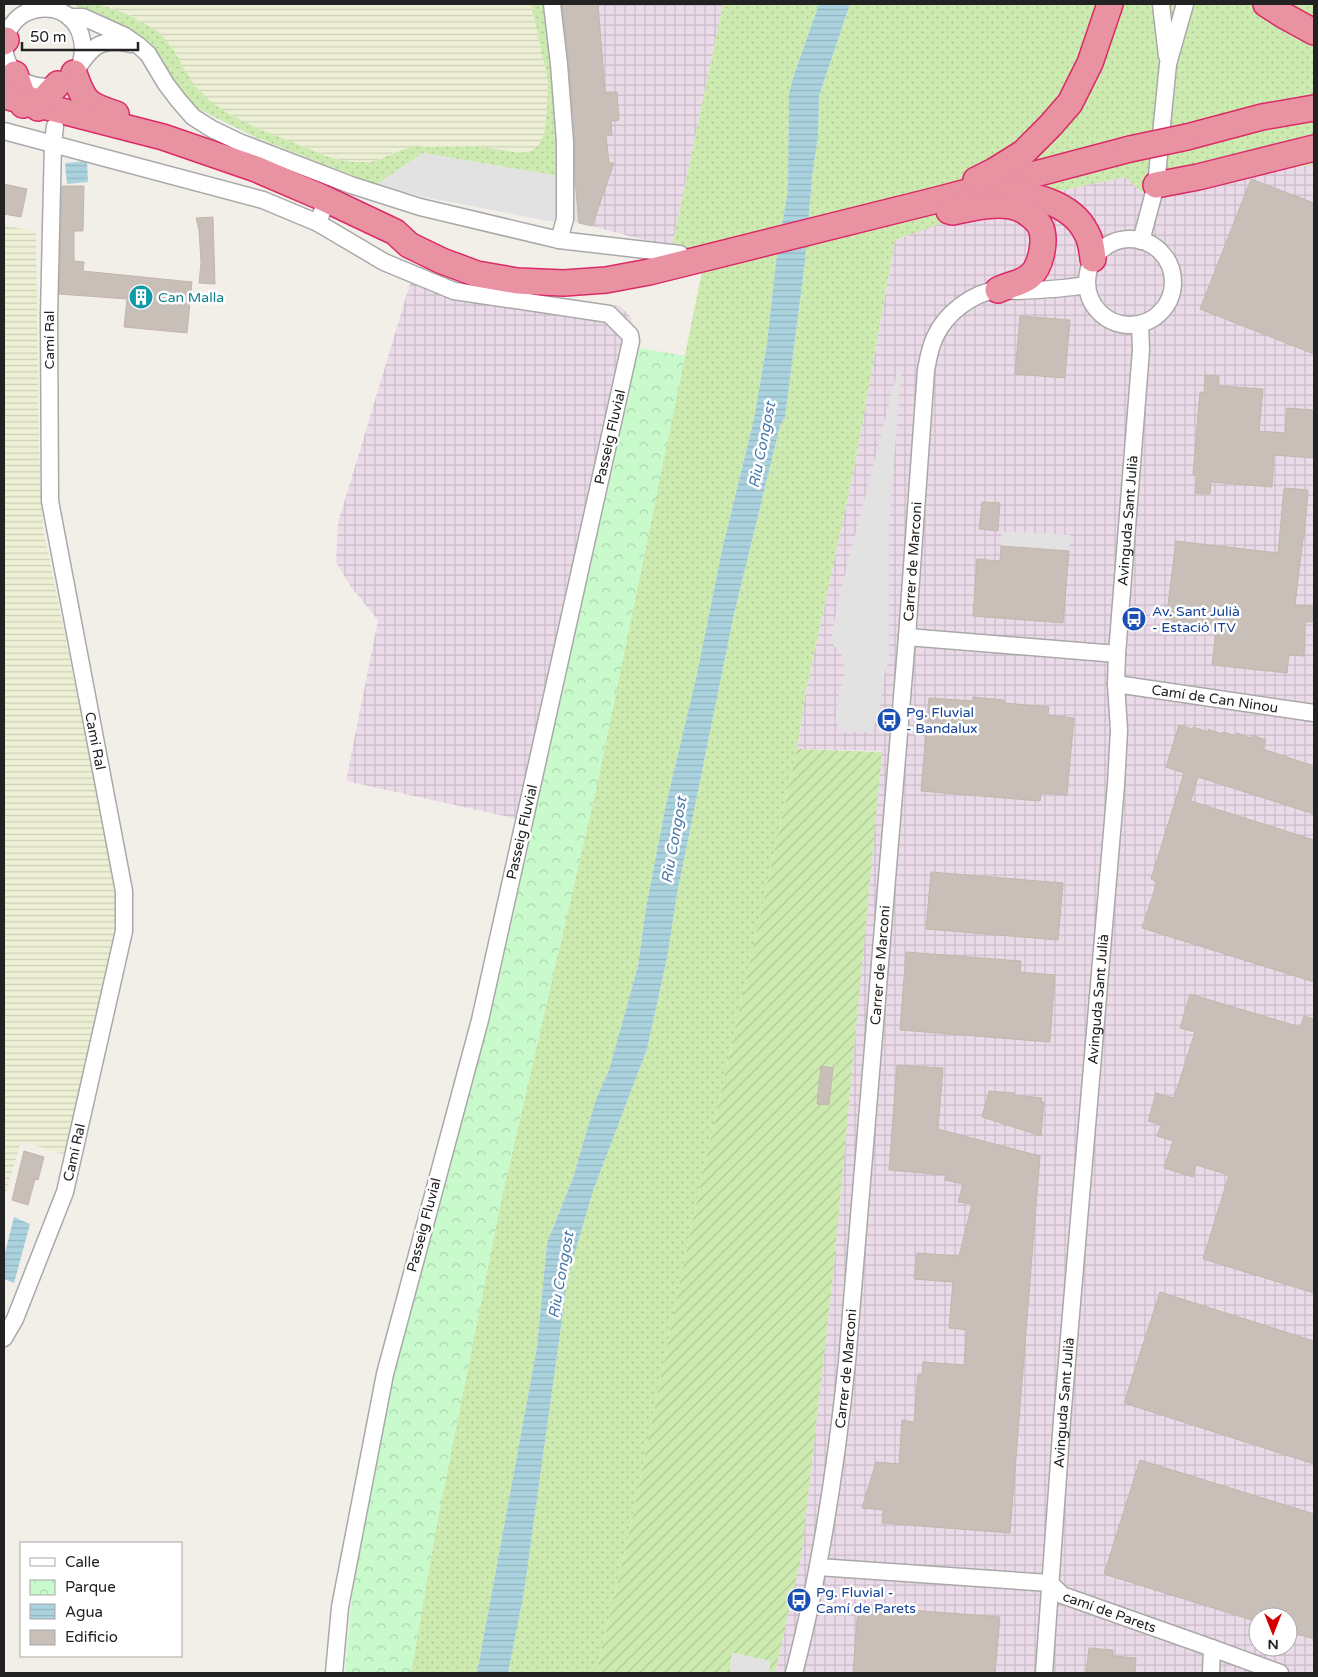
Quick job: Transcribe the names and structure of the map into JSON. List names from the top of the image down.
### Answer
{
  "streets": {
    "street": [
      "Camí Ral",
      "Passeig Fluvial",
      "Avinguda Sant Julià",
      "Carrer de Marconi",
      "Camí de Can Ninou",
      "camí de Parets"
    ]
  },
  "crossings": [
    ["Avinguda Sant Julià", "Camí de Can Ninou"],
    ["Avinguda Sant Julià", "camí de Parets"],
    ["Carrer de Marconi", "camí de Parets"]
  ],
  "water": ["Riu Congost"],
  "places": {
    "building": ["Can Malla"],
    "bus stop": ["Av. Sant Julià - Estació ITV", "Pg. Fluvial - Bandalux", "Pg. Fluvial - Camí de Parets"]
  },
  "legend": [
    "Calle",
    "Parque",
    "Agua",
    "Edificio"
  ],
  "scale_bar": "50 m",
  "north": "bottom"
}
